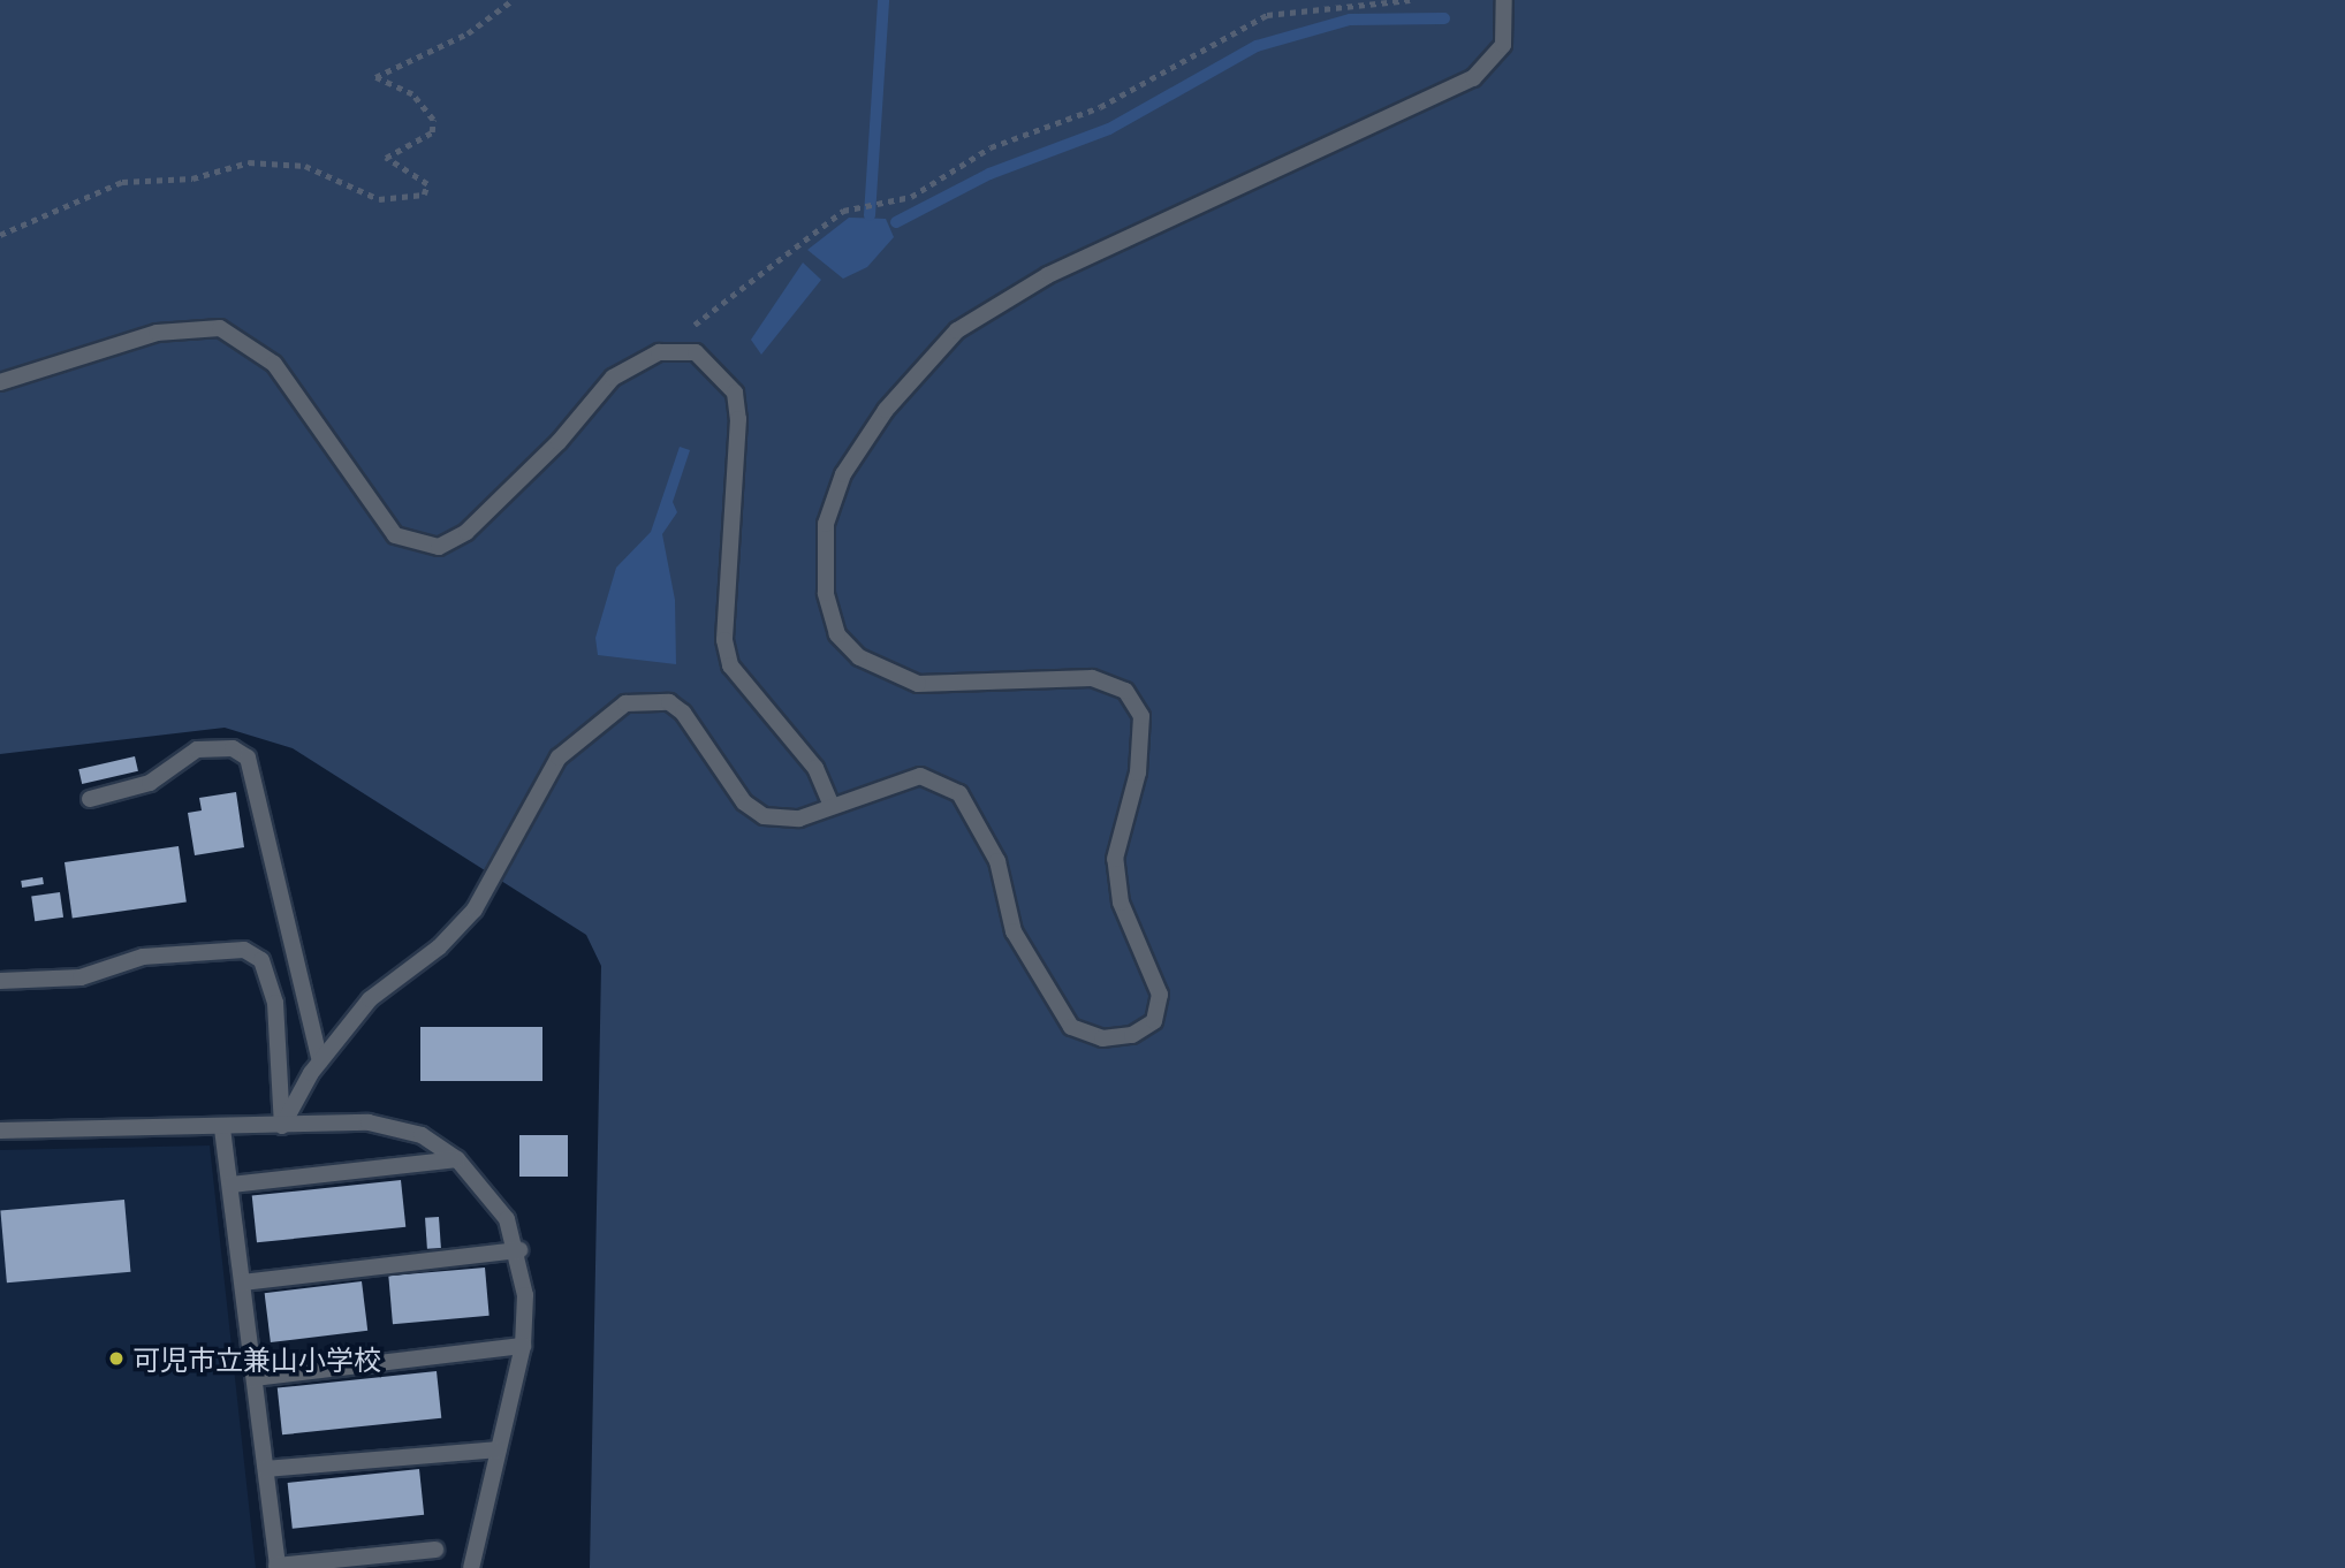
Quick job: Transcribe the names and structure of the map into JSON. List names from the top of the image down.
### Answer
{
  "places": ["可児市立兼山小学校"]
}
